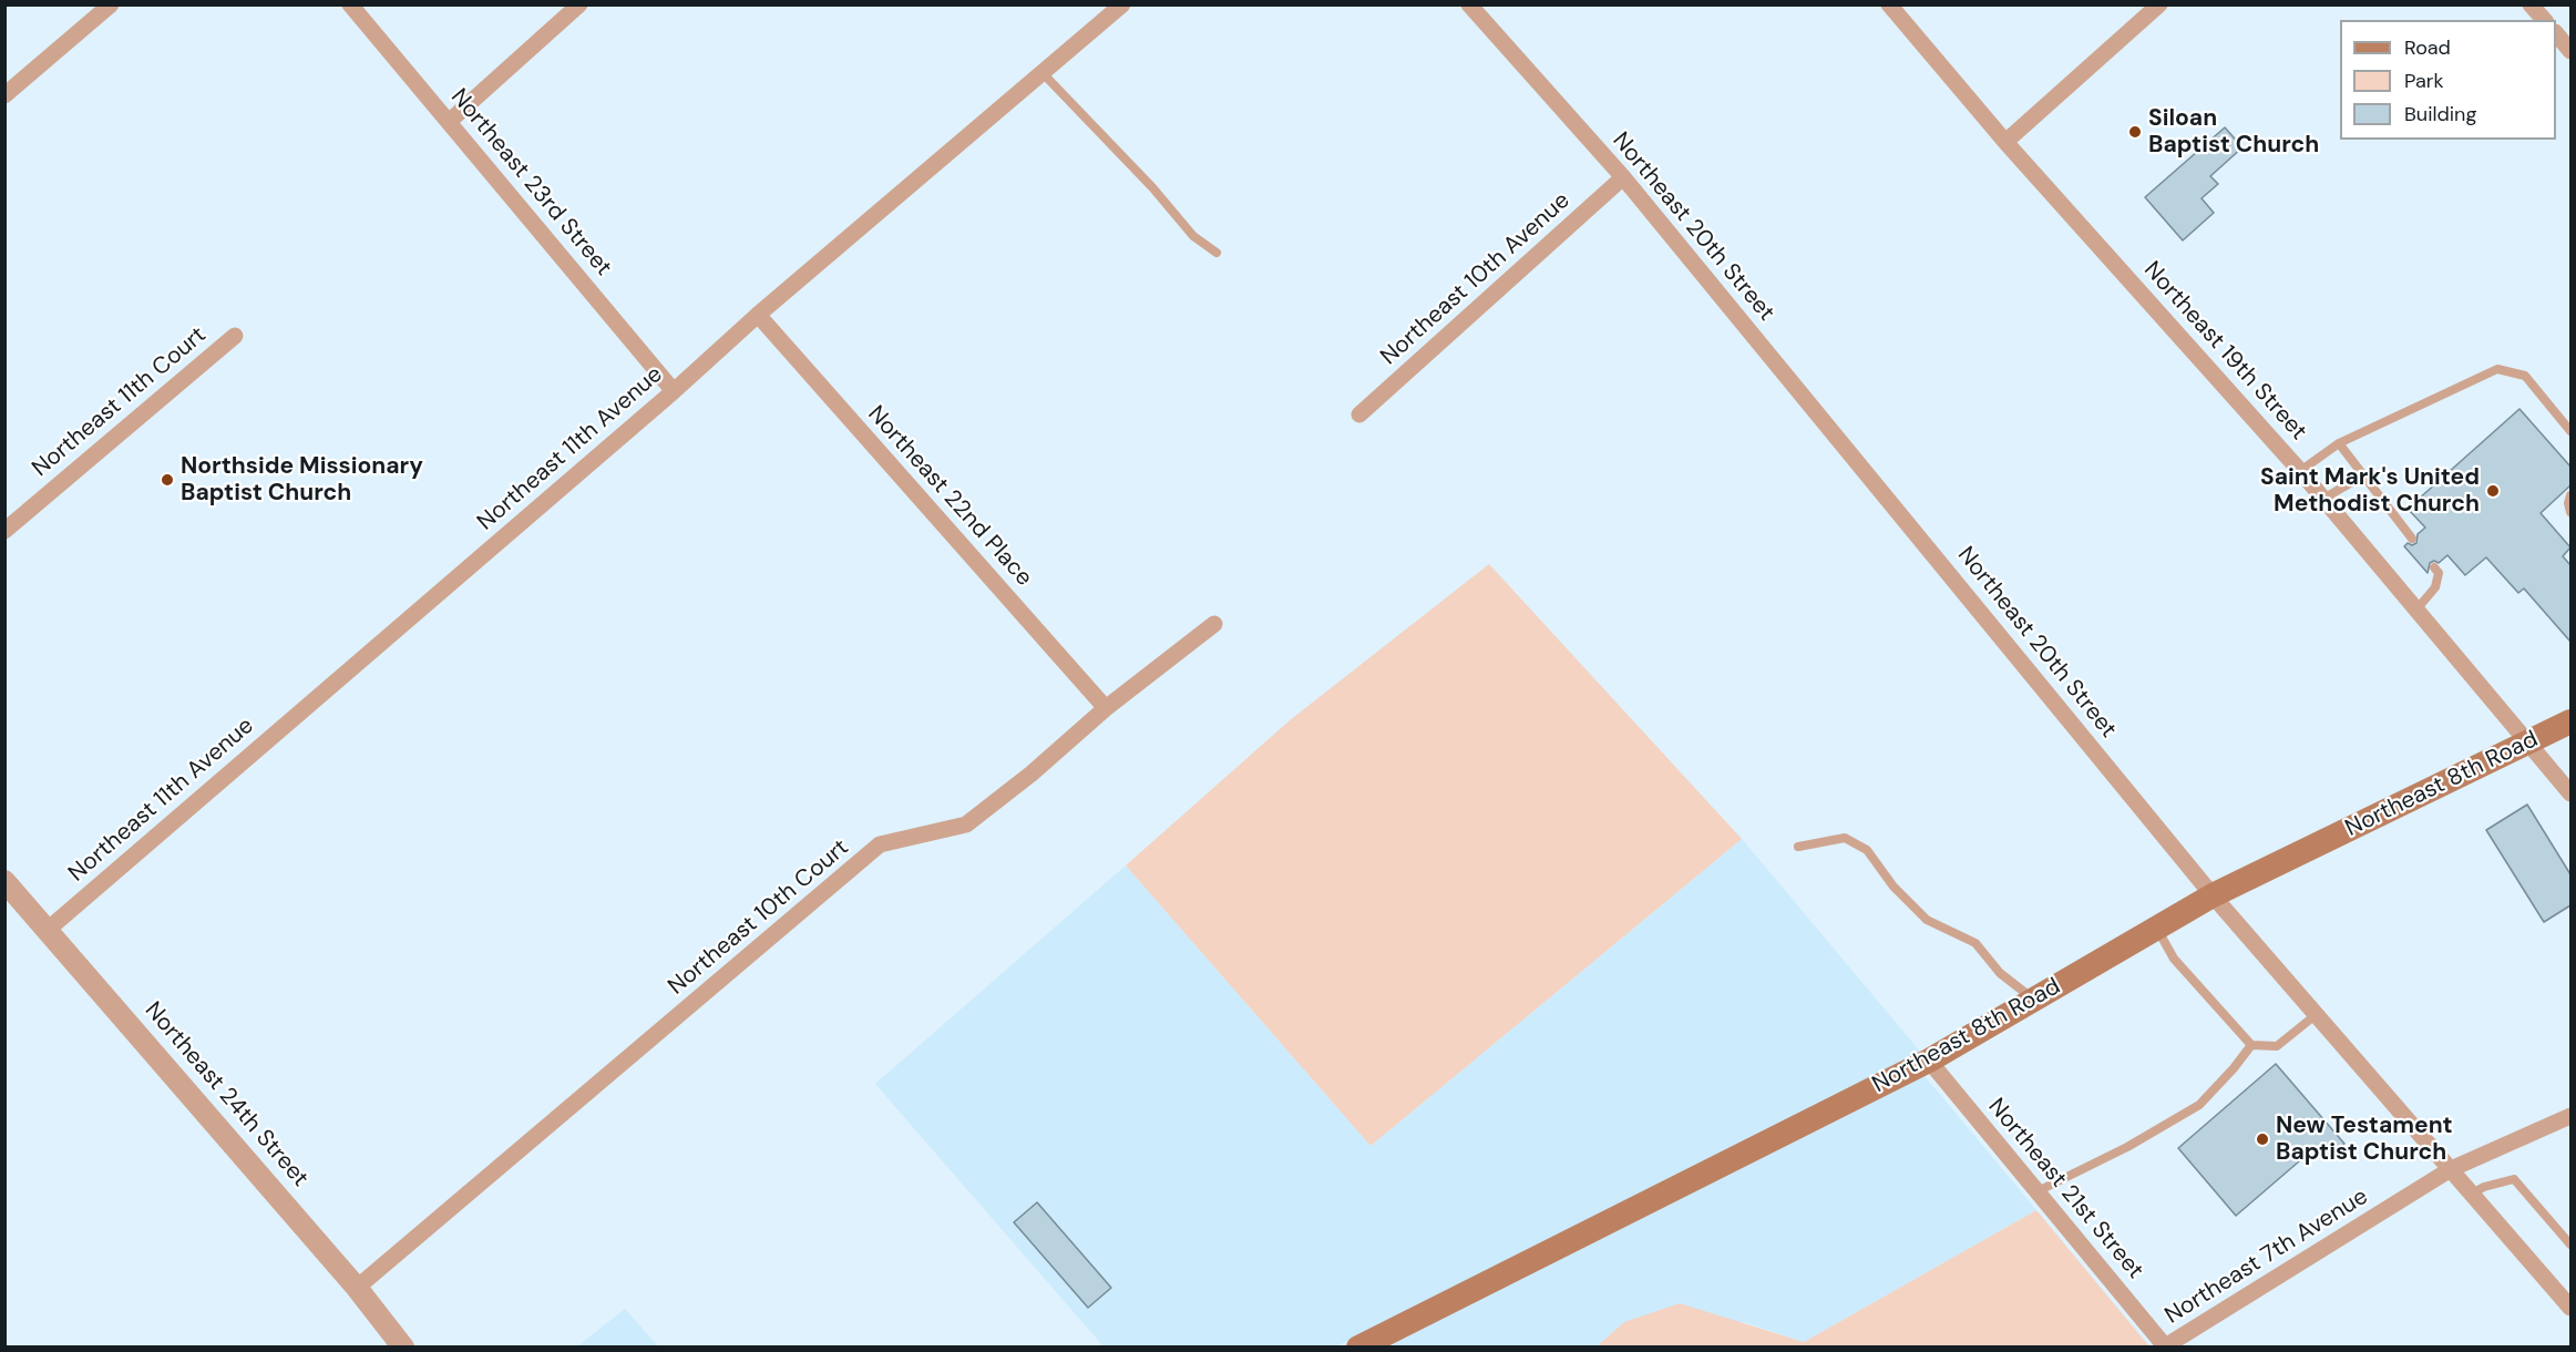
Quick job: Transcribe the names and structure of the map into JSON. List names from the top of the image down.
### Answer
{
  "streets": {
    "main road": ["Northeast 8th Road"],
    "street": [
      "Northeast 23rd Street",
      "Northeast 20th Street",
      "Northeast 10th Avenue",
      "Northeast 19th Street",
      "Northeast 11th Court",
      "Northeast 11th Avenue",
      "Northeast 22nd Place",
      "Northeast 10th Court",
      "Northeast 24th Street",
      "Northeast 21st Street",
      "Northeast 7th Avenue"
    ]
  },
  "crossings": [
    ["Northeast 23rd Street", "Northeast 11th Avenue"],
    ["Northeast 20th Street", "Northeast 10th Avenue"],
    ["Northeast 20th Street", "Northeast 8th Road"],
    ["Northeast 20th Street", "Northeast 7th Avenue"],
    ["Northeast 19th Street", "Northeast 8th Road"],
    ["Northeast 11th Avenue", "Northeast 22nd Place"],
    ["Northeast 11th Avenue", "Northeast 24th Street"],
    ["Northeast 22nd Place", "Northeast 10th Court"],
    ["Northeast 8th Road", "Northeast 21st Street"],
    ["Northeast 10th Court", "Northeast 24th Street"],
    ["Northeast 21st Street", "Northeast 7th Avenue"]
  ],
  "places": [
    "Siloan Baptist Church",
    "Northside Missionary Baptist Church",
    "Saint Mark's United Methodist Church",
    "New Testament Baptist Church"
  ],
  "legend": ["Road", "Park", "Building"]
}
